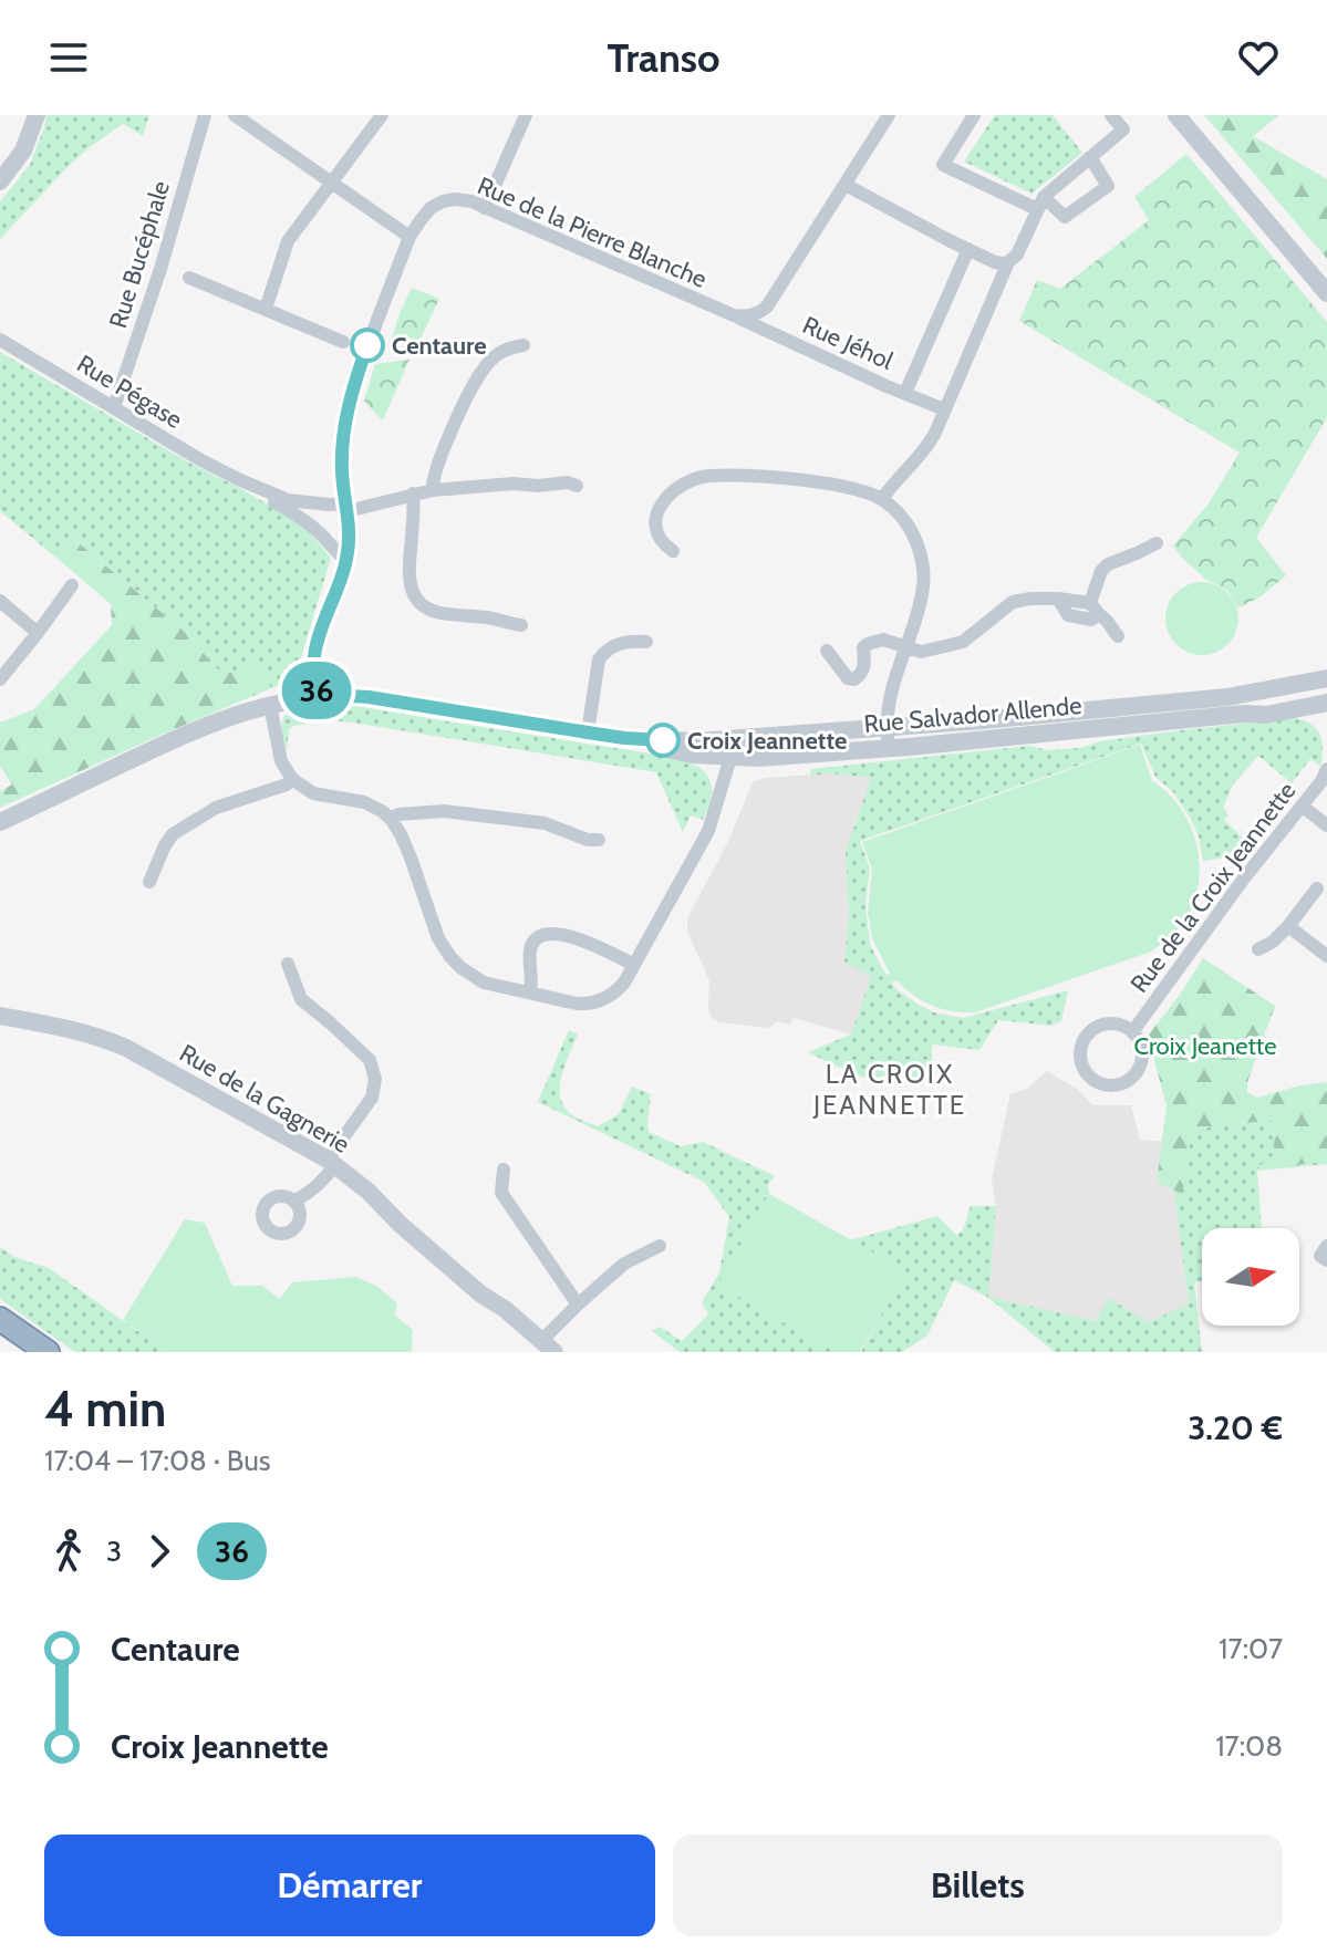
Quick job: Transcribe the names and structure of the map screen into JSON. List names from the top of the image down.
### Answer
{
  "streets": {
    "street": [
      "Rue de la Pierre Blanche",
      "Rue Bucéphale",
      "Rue Jéhol",
      "Rue Pégase",
      "Rue Salvador Allende",
      "Rue de la Croix Jeannette",
      "Rue de la Gagnerie"
    ]
  },
  "crossings": [
    ["Rue de la Pierre Blanche", "Rue Jéhol"],
    ["Rue de la Pierre Blanche", "Rue Pégase"],
    ["Rue de la Pierre Blanche", "Rue Salvador Allende"],
    ["Rue Bucéphale", "Rue Pégase"]
  ],
  "districts": ["LA CROIX JEANNETTE"],
  "parks": ["Croix Jeanette"],
  "places": ["Centaure", "Croix Jeannette"],
  "lines": ["bus line 36"],
  "north": "right",
  "page": {
    "header": "Transo",
    "on_map": "36",
    "heading": ["4 min", "17:04 – 17:08 · Bus", "3.20 €"],
    "legs": ["3", "36"],
    "list": [
      {
        "name": "Centaure",
        "value": "17:07"
      },
      {
        "name": "Croix Jeannette",
        "value": "17:08"
      }
    ],
    "buttons": ["Démarrer", "Billets"]
  }
}
